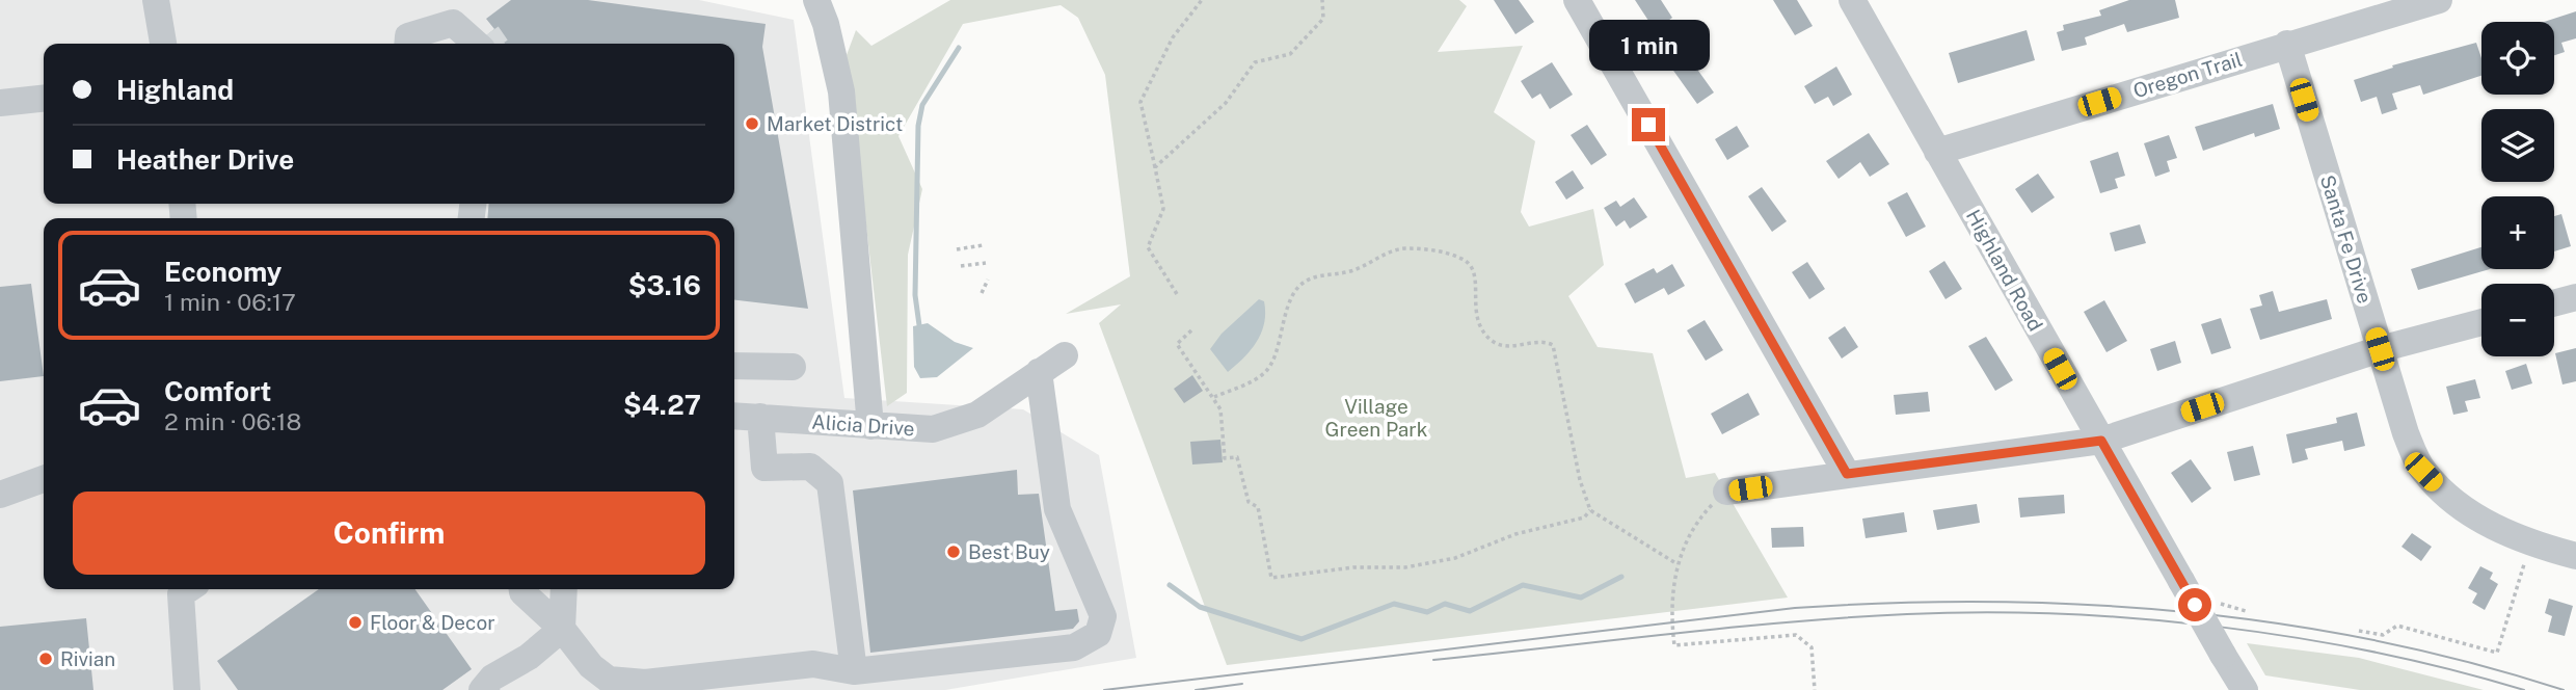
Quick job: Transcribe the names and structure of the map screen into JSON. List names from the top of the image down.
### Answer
{
  "streets": {
    "street": [
      "Oregon Trail",
      "Santa Fe Drive",
      "Highland Road",
      "Alicia Drive"
    ]
  },
  "crossings": [
    ["Oregon Trail", "Santa Fe Drive"],
    ["Oregon Trail", "Highland Road"]
  ],
  "parks": ["Village Green Park"],
  "places": [
    "Market District",
    "Best Buy",
    "Floor & Decor",
    "Rivian"
  ],
  "page": {
    "bubble": "1 min",
    "map_buttons": ["+", "−"],
    "banner": ["Highland", "Heather Drive"],
    "list": [
      {
        "name": "Economy",
        "note": "1 min · 06:17",
        "value": "$3.16"
      },
      {
        "name": "Comfort",
        "note": "2 min · 06:18",
        "value": "$4.27"
      }
    ],
    "buttons": "Confirm"
  }
}
